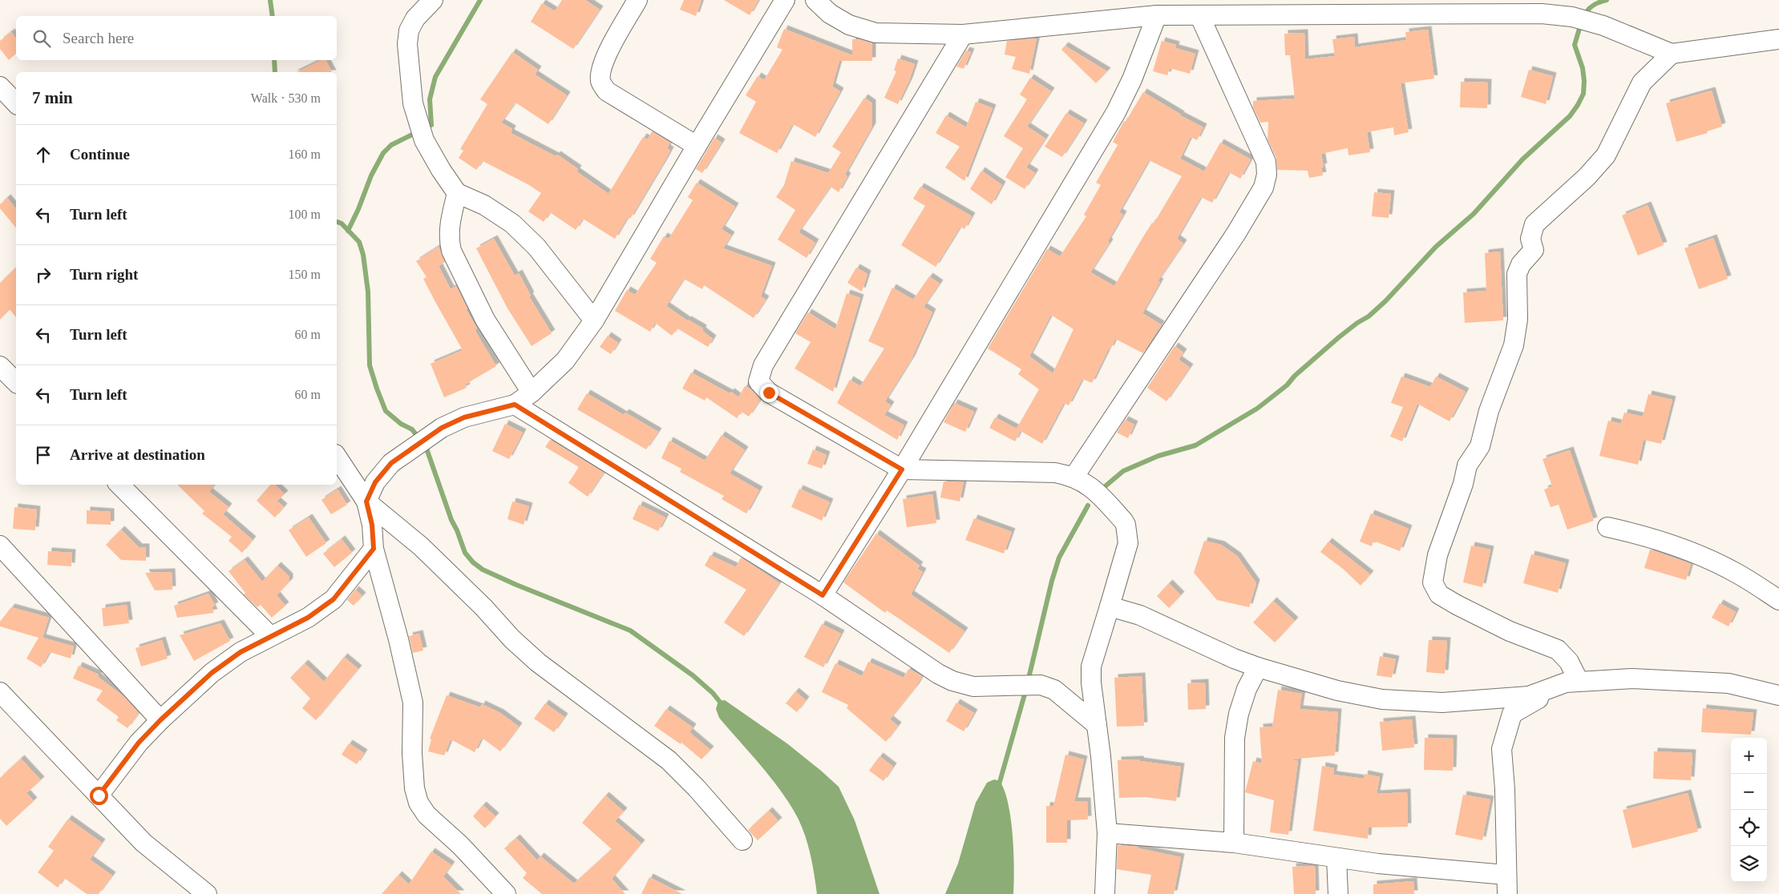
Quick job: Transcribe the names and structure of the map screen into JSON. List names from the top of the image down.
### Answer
{
  "page": {
    "search": "Search here",
    "heading": ["7 min", "Walk · 530 m"],
    "list": [
      ["Continue", "160 m"],
      ["Turn left", "100 m"],
      ["Turn right", "150 m"],
      ["Turn left", "60 m"],
      ["Turn left", "60 m"],
      "Arrive at destination"
    ],
    "map_buttons": ["+", "−"]
  }
}
